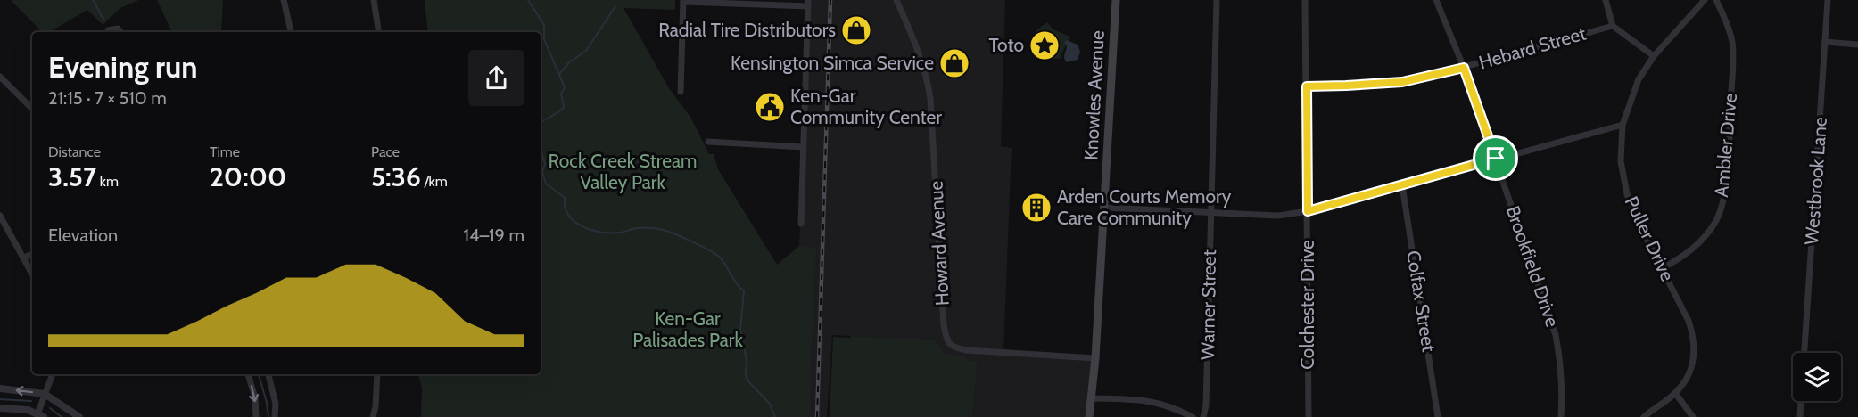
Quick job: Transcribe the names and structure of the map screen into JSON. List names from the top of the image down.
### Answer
{
  "streets": {
    "main road": ["Knowles Avenue"],
    "street": [
      "Hebard Street",
      "Ambler Drive",
      "Westbrook Lane",
      "Puller Drive",
      "Howard Avenue",
      "Brookfield Drive",
      "Colfax Street",
      "Warner Street",
      "Colchester Drive"
    ]
  },
  "crossings": [
    ["Hebard Street", "Brookfield Drive"],
    ["Hebard Street", "Colchester Drive"],
    ["Knowles Avenue", "Howard Avenue"],
    ["Ambler Drive", "Puller Drive"]
  ],
  "parks": ["Rock Creek Stream Valley Park", "Ken-Gar Palisades Park"],
  "places": {
    "shop": ["Radial Tire Distributors", "Kensington Simca Service"],
    "place": ["Toto"],
    "public building": ["Ken-Gar Community Center"],
    "building": ["Arden Courts Memory Care Community"]
  },
  "page": {
    "heading": ["Evening run", "21:15 · 7 × 510 m"],
    "stats": [
      ["Distance", "3.57 km"],
      ["Time", "20:00"],
      ["Pace", "5:36 /km"]
    ],
    "chart": ["Elevation", "14–19 m"]
  }
}
